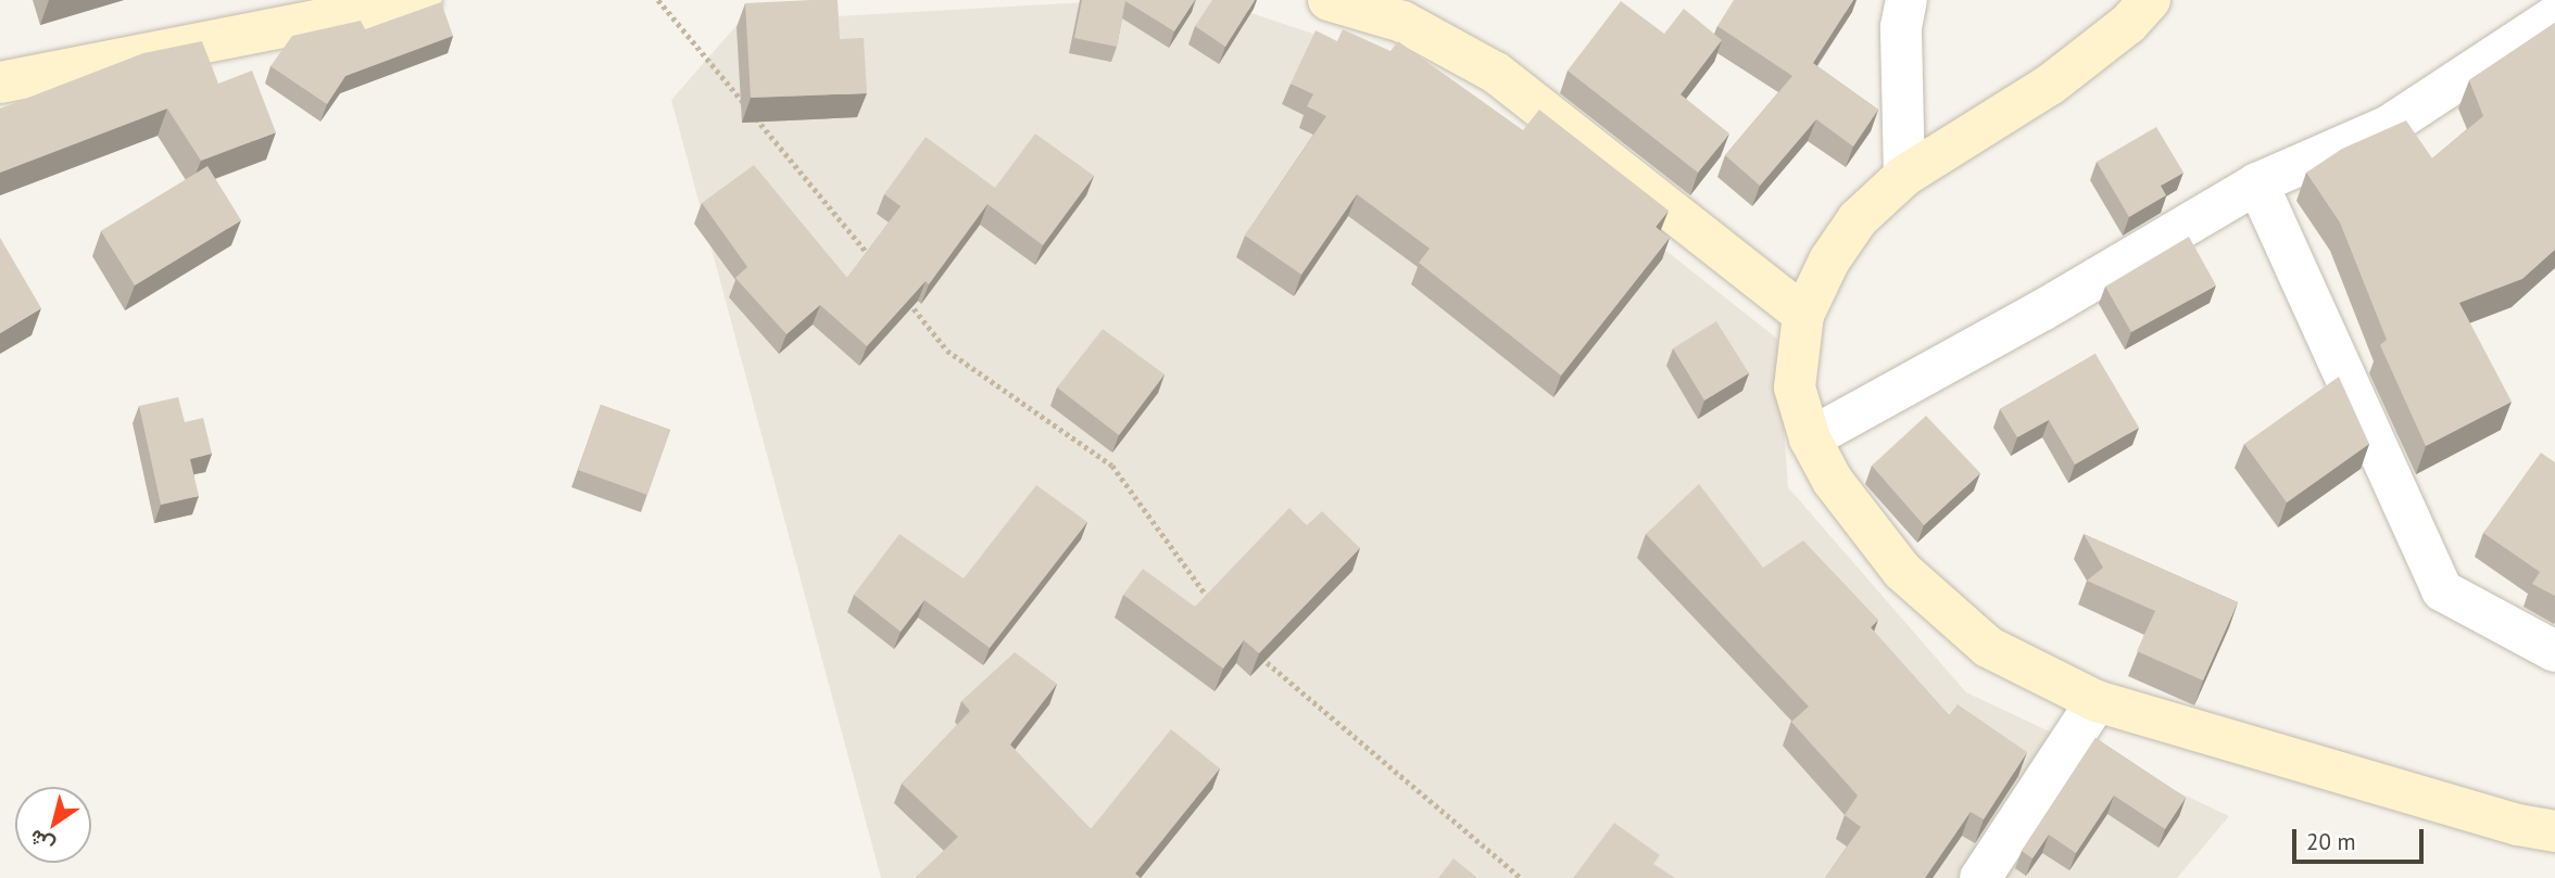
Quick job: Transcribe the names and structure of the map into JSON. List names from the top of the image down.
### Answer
{
  "scale_bar": "20 m",
  "north": "bottom left"
}
